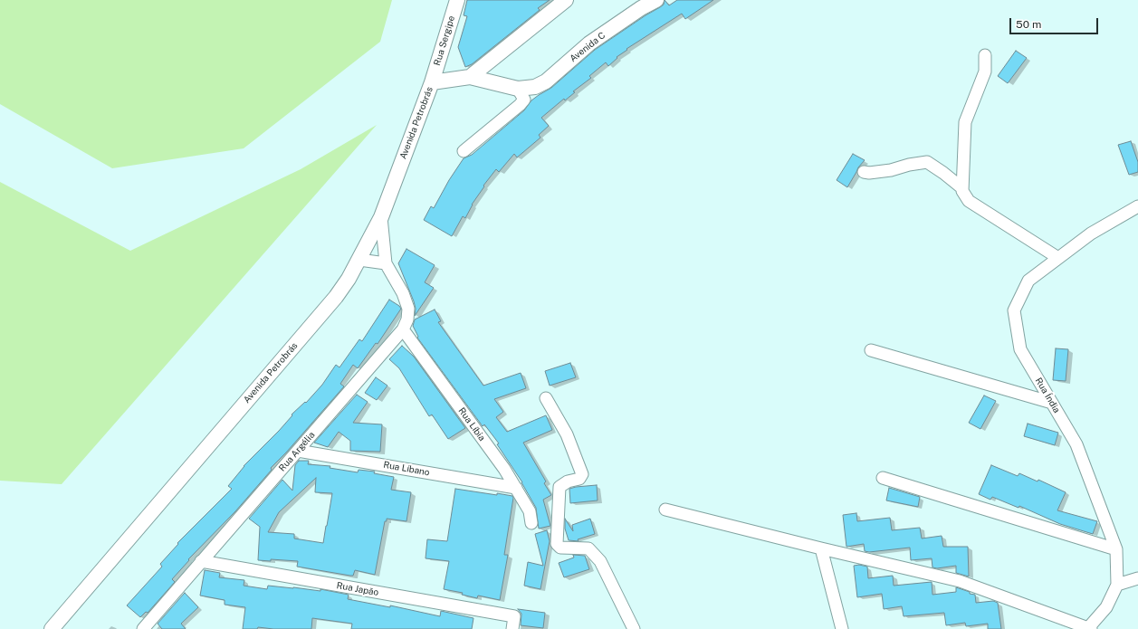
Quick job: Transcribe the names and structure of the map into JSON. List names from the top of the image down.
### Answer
{
  "streets": {
    "main road": ["Rua Sergipe", "Avenida C", "Avenida Petrobrás"],
    "street": [
      "Rua Índia",
      "Rua Líbia",
      "Rua Argélia",
      "Rua Líbano",
      "Rua Japão"
    ]
  },
  "crossings": [
    ["Rua Sergipe", "Avenida C"],
    ["Rua Sergipe", "Avenida Petrobrás"],
    ["Avenida C", "Avenida Petrobrás"],
    ["Avenida Petrobrás", "Rua Argélia"],
    ["Rua Líbia", "Rua Argélia"],
    ["Rua Líbia", "Rua Líbano"],
    ["Rua Argélia", "Rua Líbano"],
    ["Rua Argélia", "Rua Japão"]
  ],
  "scale_bar": "50 m"
}
